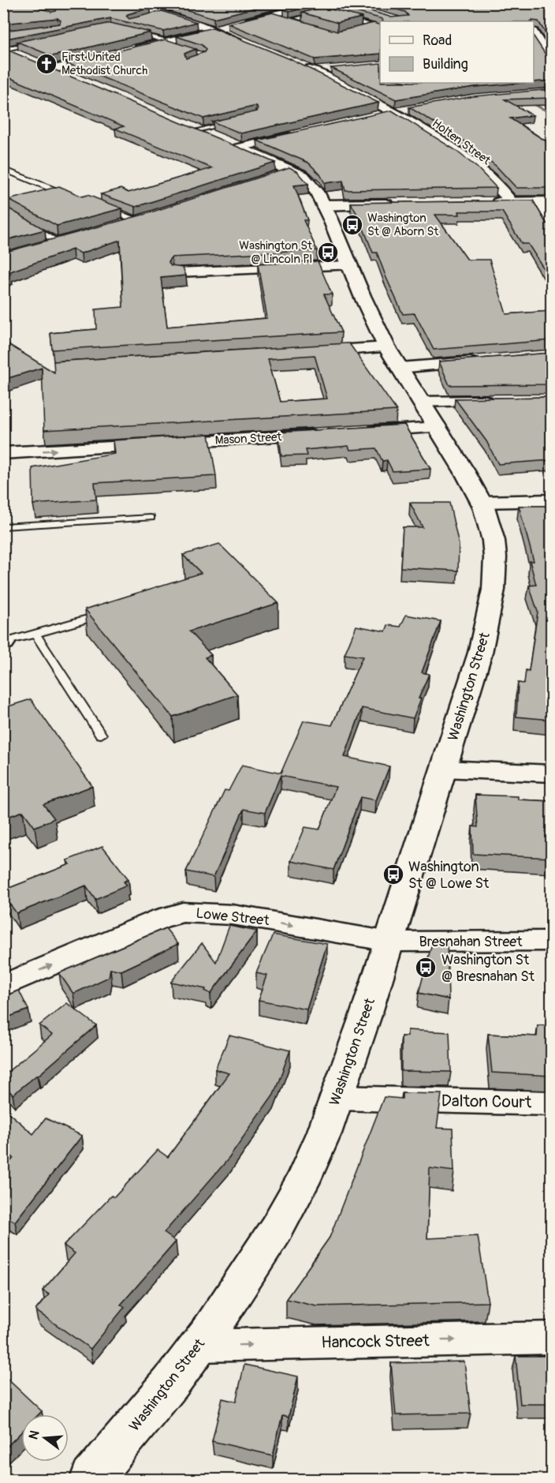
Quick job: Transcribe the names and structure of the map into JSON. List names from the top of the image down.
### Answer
{
  "streets": {
    "main road": ["Washington Street"],
    "street": [
      "Holten Street",
      "Mason Street",
      "Lowe Street",
      "Bresnahan Street",
      "Dalton Court",
      "Hancock Street"
    ]
  },
  "crossings": [
    ["Washington Street", "Lowe Street"],
    ["Washington Street", "Bresnahan Street"],
    ["Washington Street", "Dalton Court"],
    ["Washington Street", "Hancock Street"],
    ["Lowe Street", "Bresnahan Street"]
  ],
  "one_way": ["Lowe Street", "Hancock Street"],
  "places": {
    "church": ["First United Methodist Church"],
    "bus stop": [
      "Washington St @ Aborn St",
      "Washington St @ Lincoln Pl",
      "Washington St @ Lowe St",
      "Washington St @ Bresnahan St"
    ]
  },
  "legend": ["Road", "Building"],
  "north": "left"
}
